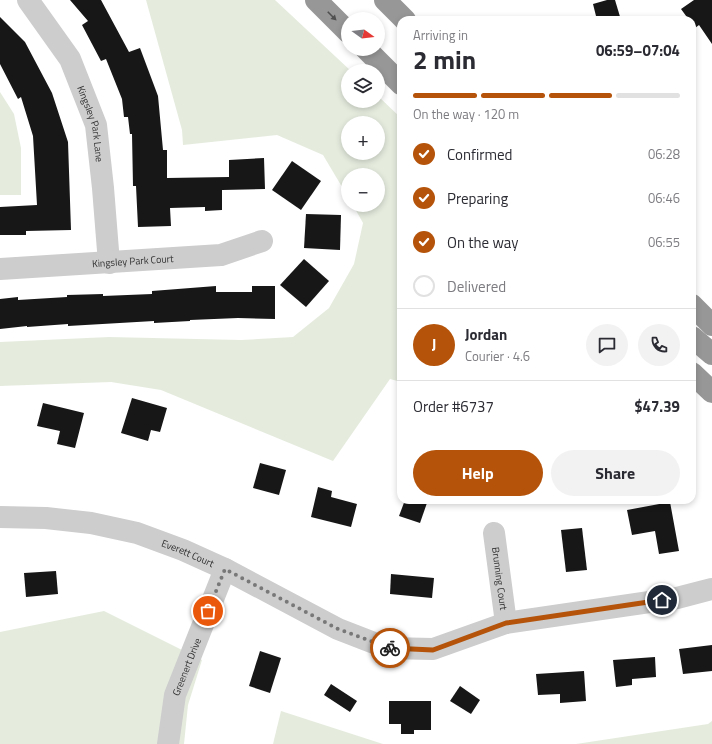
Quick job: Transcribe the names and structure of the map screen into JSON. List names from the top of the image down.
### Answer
{
  "streets": {
    "street": [
      "Kingsley Park Lane",
      "Kingsley Park Court",
      "Everett Court",
      "Brunning Court",
      "Greenert Drive"
    ]
  },
  "crossings": [
    ["Kingsley Park Lane", "Kingsley Park Court"],
    ["Everett Court", "Brunning Court"],
    ["Everett Court", "Greenert Drive"]
  ],
  "north": "right",
  "page": {
    "map_buttons": ["+", "−"],
    "heading": ["2 min", "Arriving in", "06:59–07:04"],
    "panel": [
      "Jordan",
      "Courier · 4.6",
      "Order #6737",
      "$47.39"
    ],
    "bar": "On the way · 120 m",
    "list": [
      ["Confirmed", "06:28"],
      ["Preparing", "06:46"],
      ["On the way", "06:55"],
      "Delivered"
    ],
    "round": "J",
    "buttons": ["Help", "Share"]
  }
}
